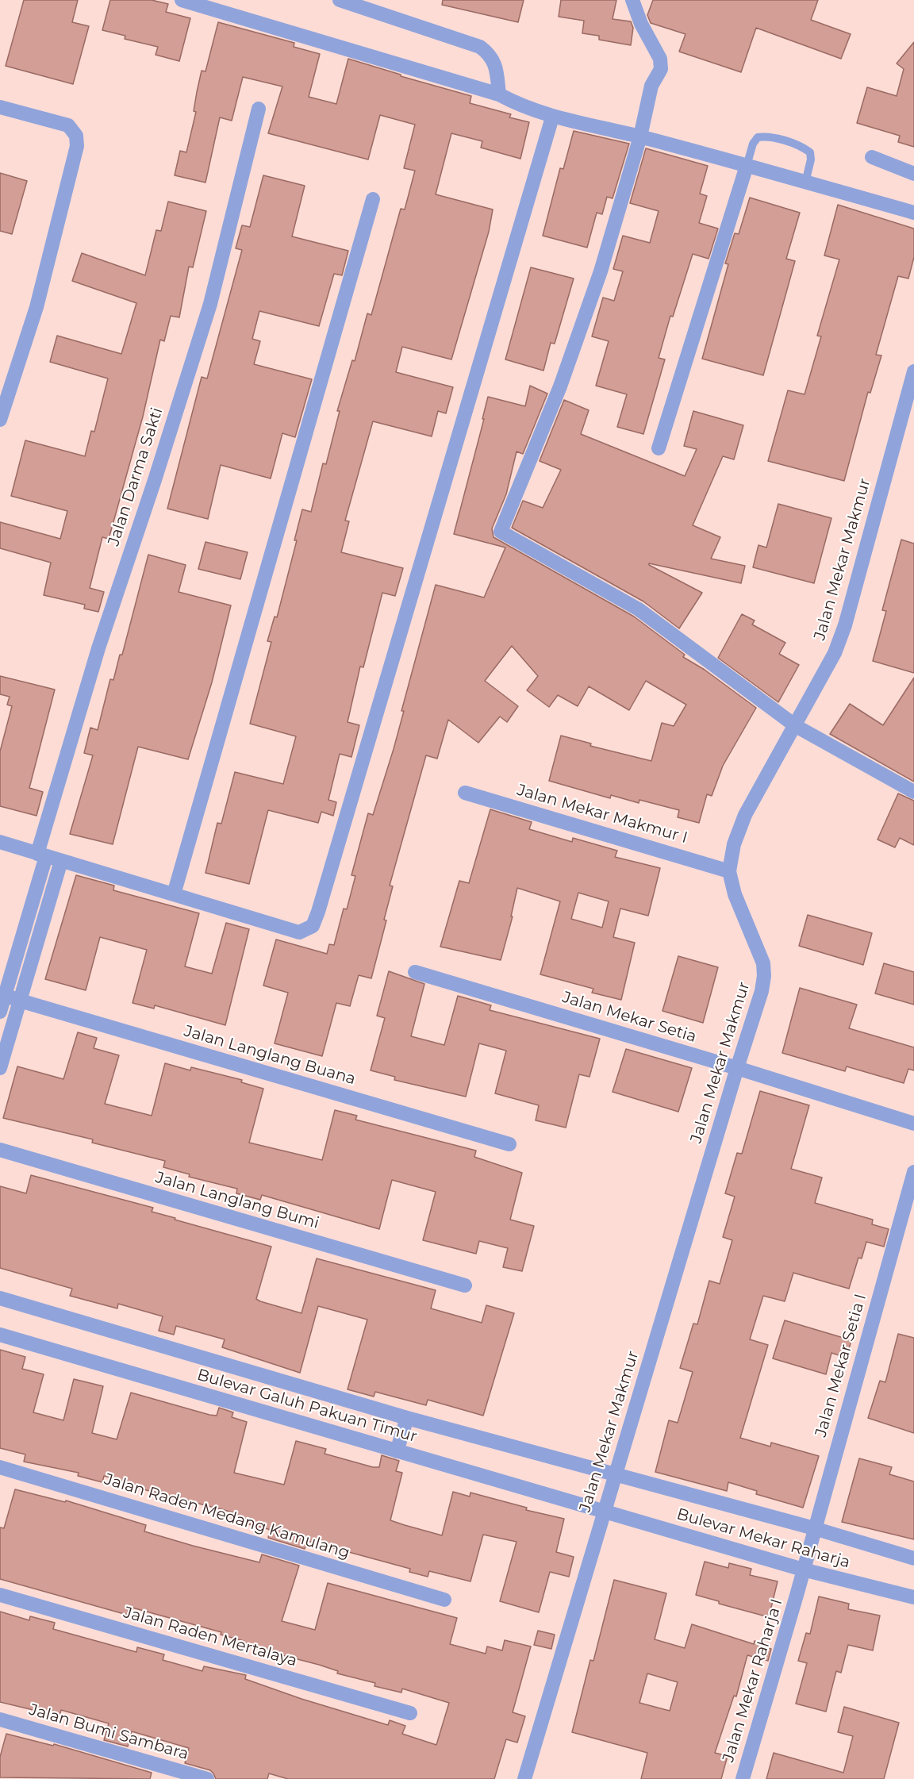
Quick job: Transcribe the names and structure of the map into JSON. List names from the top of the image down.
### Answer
{
  "streets": {
    "street": [
      "Jalan Darma Sakti",
      "Jalan Mekar Makmur",
      "Jalan Mekar Makmur I",
      "Jalan Mekar Setia",
      "Jalan Langlang Buana",
      "Jalan Langlang Bumi",
      "Jalan Mekar Setia I",
      "Bulevar Galuh Pakuan Timur",
      "Jalan Raden Medang Kamulang",
      "Bulevar Mekar Raharja",
      "Jalan Raden Mertalaya",
      "Jalan Mekar Raharja I",
      "Jalan Bumi Sambara"
    ]
  },
  "crossings": [
    ["Jalan Darma Sakti", "Jalan Langlang Buana"],
    ["Jalan Mekar Makmur", "Jalan Mekar Makmur I"],
    ["Jalan Mekar Makmur", "Jalan Mekar Setia"],
    ["Jalan Mekar Makmur", "Bulevar Galuh Pakuan Timur"],
    ["Jalan Mekar Makmur", "Bulevar Mekar Raharja"],
    ["Jalan Mekar Setia I", "Bulevar Mekar Raharja"],
    ["Jalan Mekar Setia I", "Jalan Mekar Raharja I"],
    ["Bulevar Galuh Pakuan Timur", "Bulevar Mekar Raharja"],
    ["Bulevar Mekar Raharja", "Jalan Mekar Raharja I"]
  ]
}
